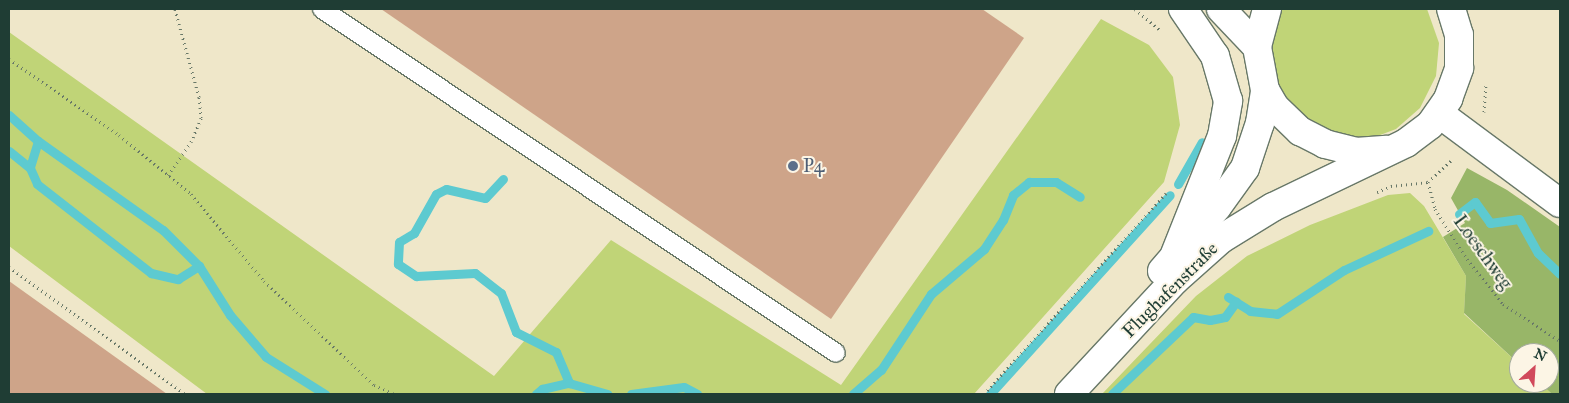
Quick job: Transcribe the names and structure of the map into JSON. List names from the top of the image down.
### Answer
{
  "streets": {
    "main road": ["Flughafenstraße"],
    "path": ["Loeschweg"]
  },
  "places": ["P4"],
  "north": "top right"
}
